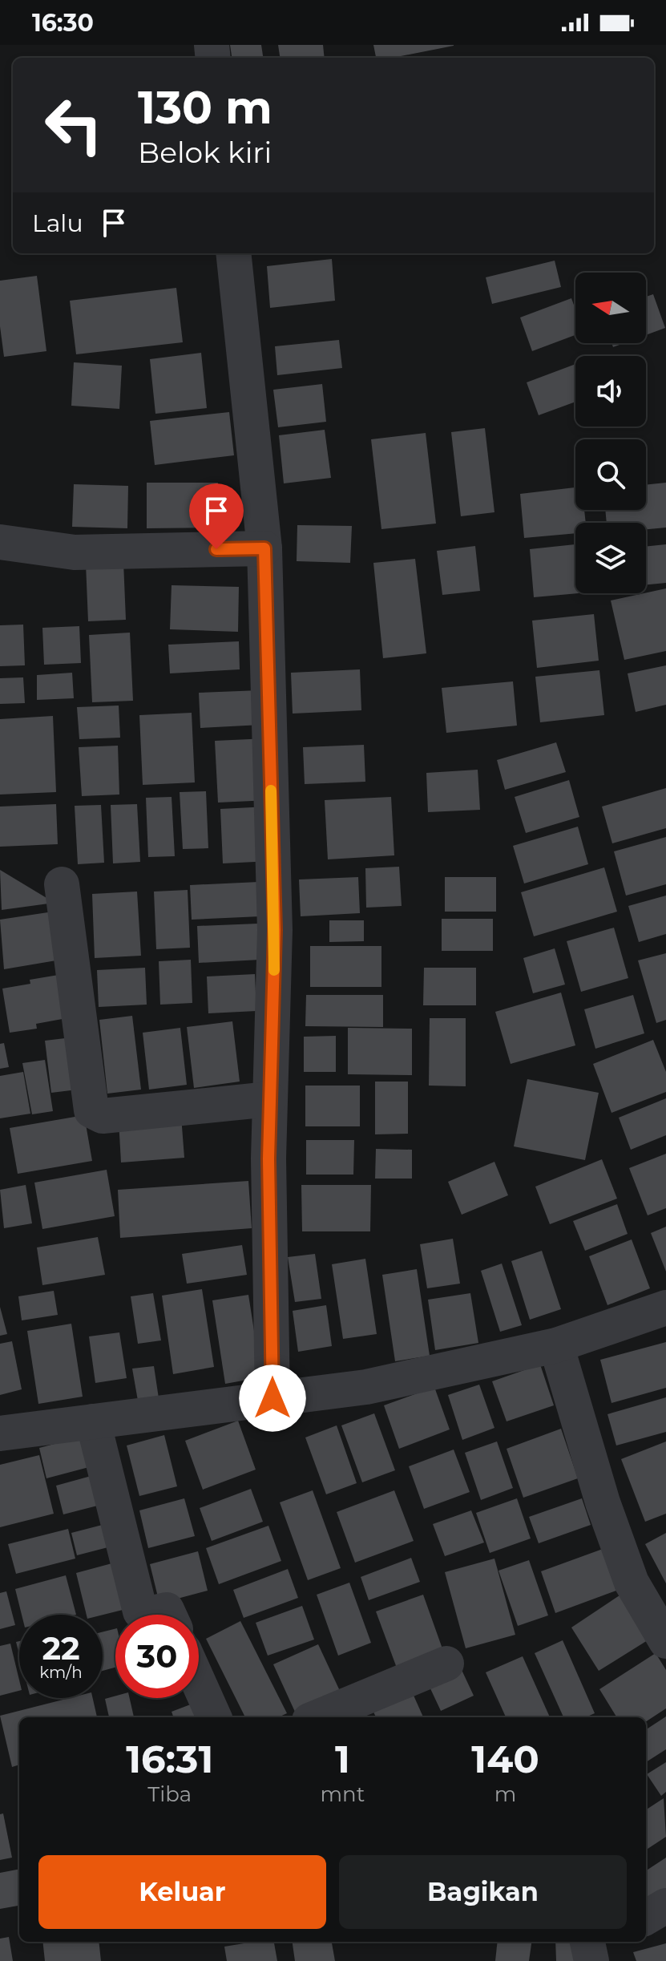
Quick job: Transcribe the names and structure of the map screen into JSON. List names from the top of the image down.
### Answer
{
  "north": "left",
  "page": {
    "status": "16:30",
    "turn": ["130 m", "Belok kiri"],
    "then": "Lalu",
    "speed": "22 km/h",
    "limit": "30",
    "eta": [
      "16:31",
      "Tiba",
      "1",
      "mnt",
      "140",
      "m"
    ],
    "buttons": ["Keluar", "Bagikan"]
  }
}
